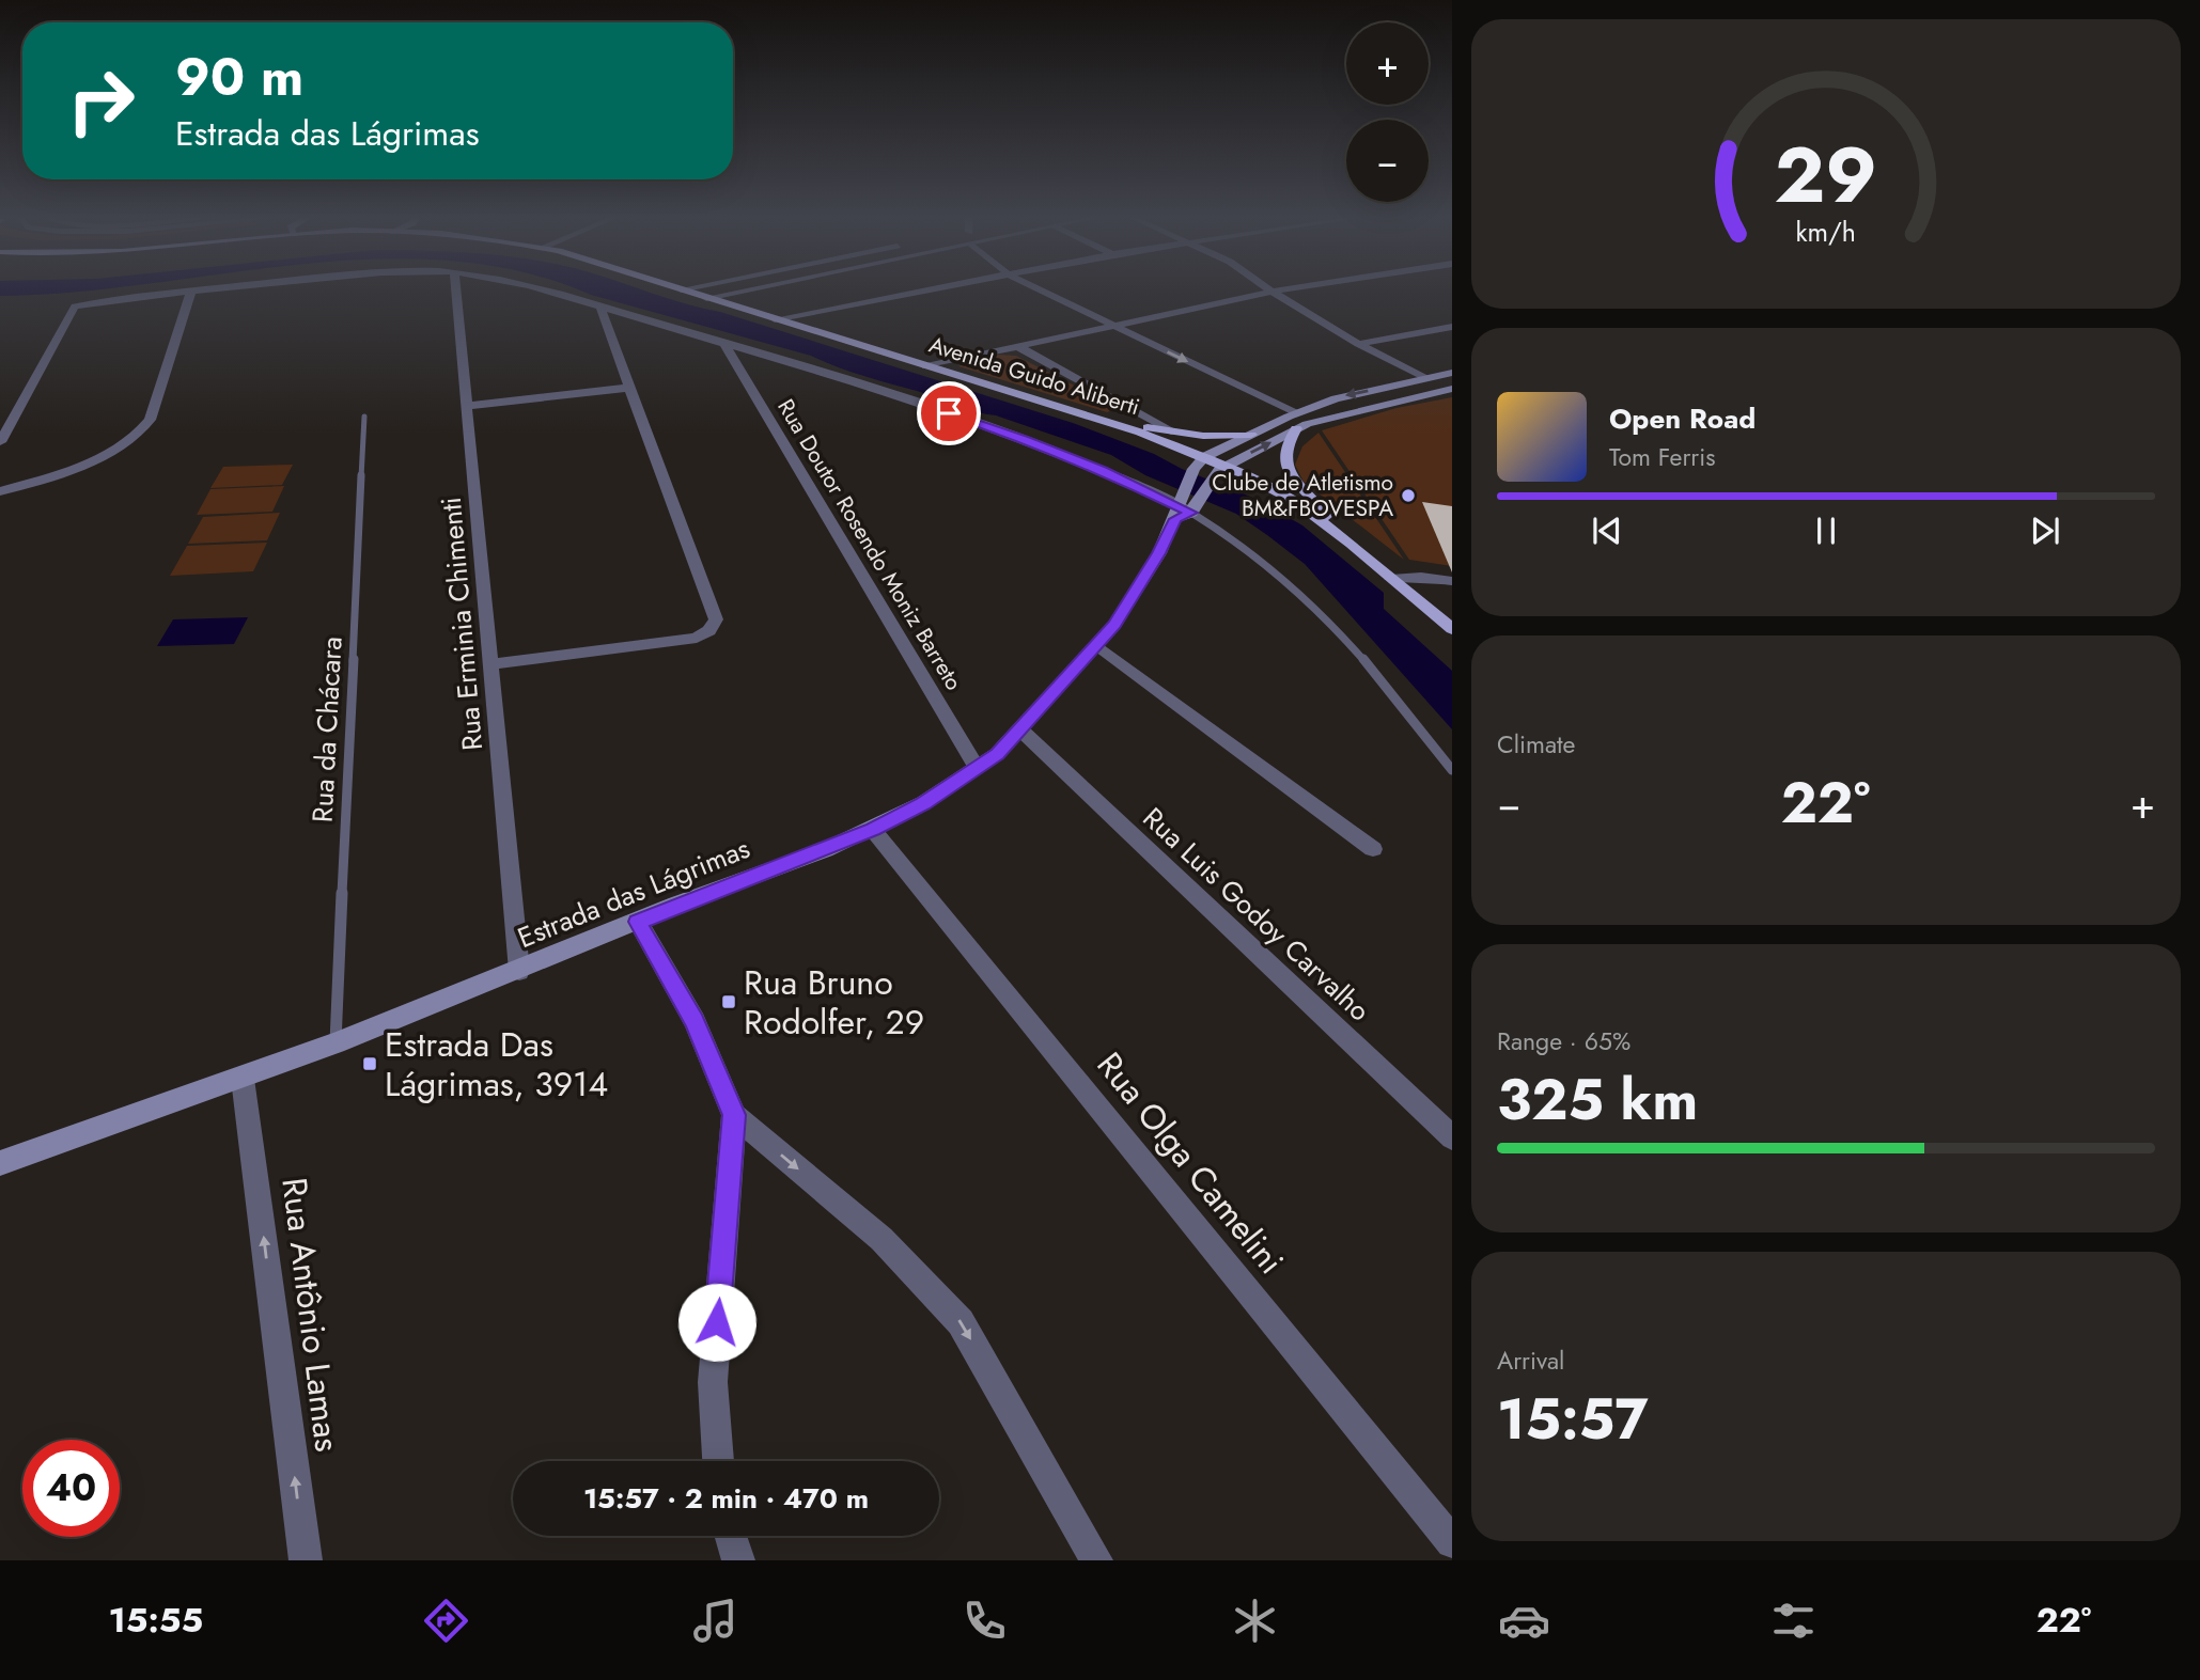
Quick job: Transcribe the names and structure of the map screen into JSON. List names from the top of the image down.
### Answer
{
  "streets": {
    "main road": ["Avenida Guido Aliberti", "Estrada das Lágrimas"],
    "street": [
      "Rua Doutor Rosendo Moniz Barreto",
      "Rua Erminia Chimenti",
      "Rua Luis Godoy Carvalho",
      "Rua Olga Camelini",
      "Rua Antônio Lamas"
    ],
    "lane": ["Rua da Chácara"]
  },
  "crossings": [
    ["Avenida Guido Aliberti", "Estrada das Lágrimas"],
    ["Rua Doutor Rosendo Moniz Barreto", "Estrada das Lágrimas"],
    ["Rua Erminia Chimenti", "Estrada das Lágrimas"],
    ["Rua da Chácara", "Estrada das Lágrimas"],
    ["Estrada das Lágrimas", "Rua Luis Godoy Carvalho"],
    ["Estrada das Lágrimas", "Rua Olga Camelini"],
    ["Estrada das Lágrimas", "Rua Antônio Lamas"]
  ],
  "one_way": ["Rua Antônio Lamas"],
  "places": {
    "other": ["Clube de Atletismo BM&FBOVESPA"],
    "transit": ["Rua Bruno Rodolfer, 29", "Estrada Das Lágrimas, 3914"]
  },
  "page": {
    "map_buttons": ["+", "−"],
    "turn": ["90 m", "Estrada das Lágrimas"],
    "song": ["Open Road", "Tom Ferris"],
    "tile": [
      "Climate",
      ["Range · 65%", "325 km"],
      ["Arrival", "15:57"]
    ],
    "heat": ["−", "22°", "+"],
    "limit": "40",
    "trip": "15:57 · 2 min · 470 m",
    "tabs": ["15:55", "22°"],
    "gauge": ["29", "km/h"]
  }
}
